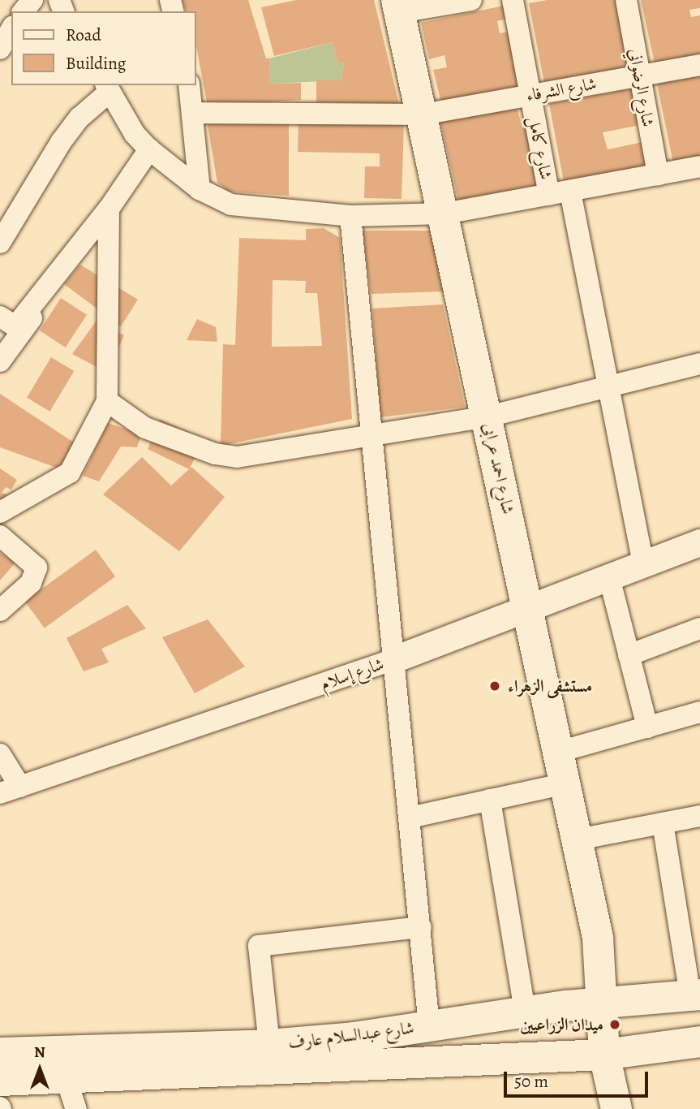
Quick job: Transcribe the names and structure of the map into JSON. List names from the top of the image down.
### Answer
{
  "streets": {
    "main road": ["شارع احمد عرابى", "شارع عبدالسلام عارف"],
    "street": [
      "شارع الرضواني",
      "شارع الشرفاء",
      "شارع كامل",
      "شارع إسلام"
    ]
  },
  "crossings": [
    ["شارع الرضواني", "شارع الشرفاء"],
    ["شارع الشرفاء", "شارع كامل"],
    ["شارع الشرفاء", "شارع احمد عرابى"],
    ["شارع كامل", "شارع إسلام"],
    ["شارع احمد عرابى", "شارع إسلام"],
    ["شارع احمد عرابى", "شارع عبدالسلام عارف"]
  ],
  "places": ["مستشفى الزهراء", "ميدان الزراعيين"],
  "legend": ["Road", "Building"],
  "scale_bar": "50 m",
  "north": "top"
}
